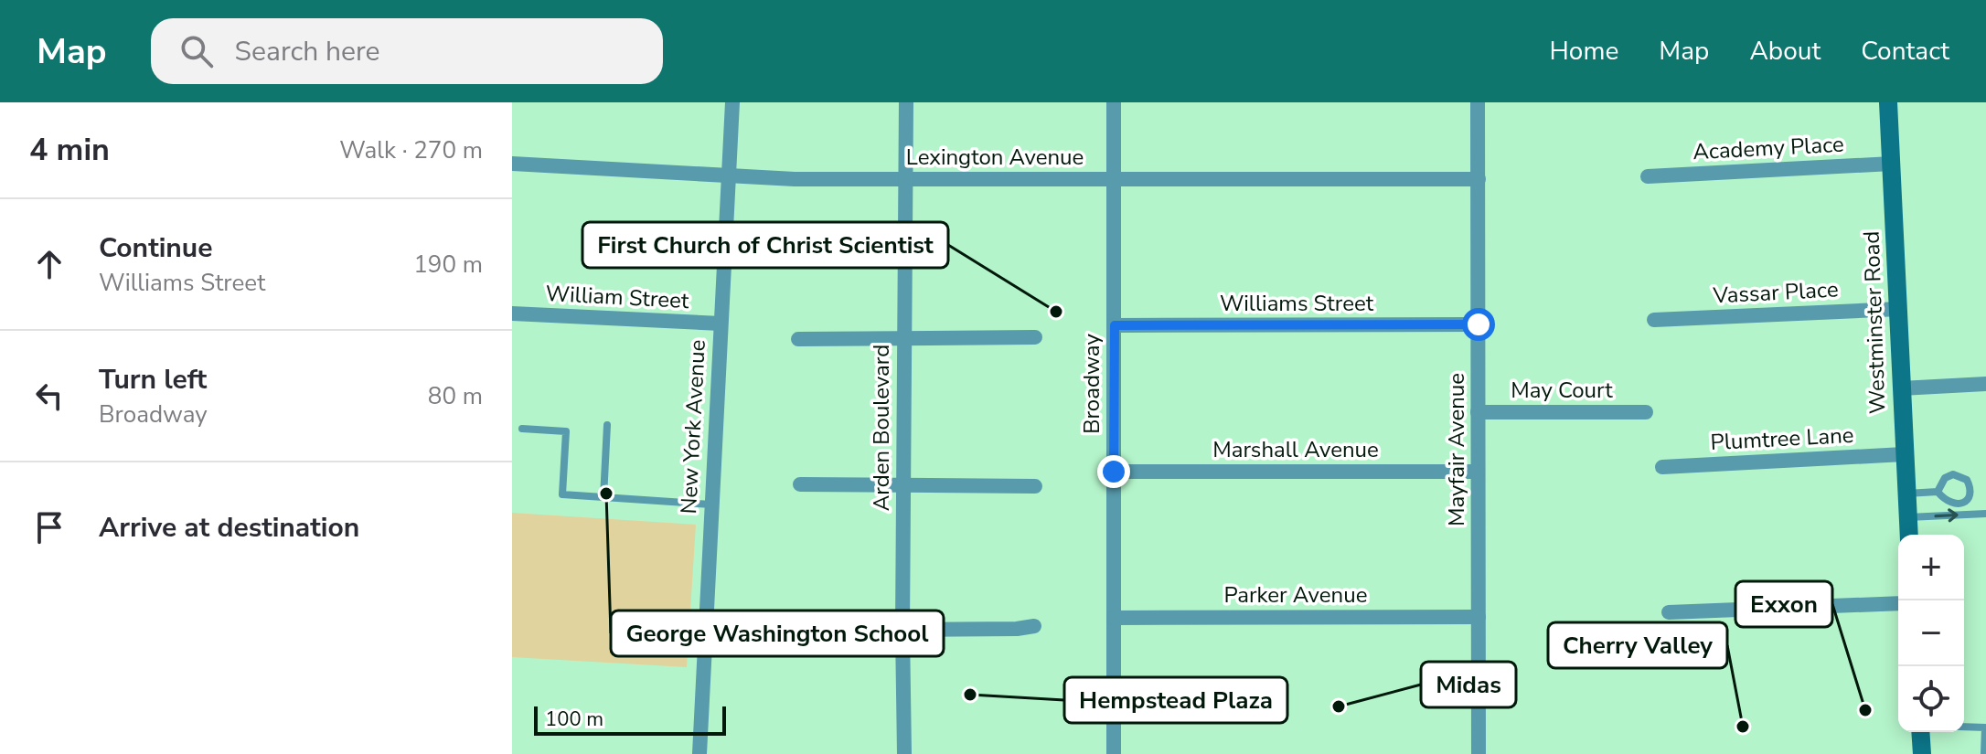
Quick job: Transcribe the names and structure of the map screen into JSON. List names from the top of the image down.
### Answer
{
  "streets": {
    "main road": ["Westminster Road"],
    "street": [
      "Academy Place",
      "Lexington Avenue",
      "Vassar Place",
      "William Street",
      "Williams Street",
      "Broadway",
      "May Court",
      "New York Avenue",
      "Arden Boulevard",
      "Plumtree Lane",
      "Marshall Avenue",
      "Mayfair Avenue",
      "Parker Avenue"
    ]
  },
  "crossings": [
    ["Academy Place", "Westminster Road"],
    ["Lexington Avenue", "Broadway"],
    ["Lexington Avenue", "New York Avenue"],
    ["Lexington Avenue", "Arden Boulevard"],
    ["Lexington Avenue", "Mayfair Avenue"],
    ["Vassar Place", "Westminster Road"],
    ["William Street", "New York Avenue"],
    ["Williams Street", "Broadway"],
    ["Williams Street", "Mayfair Avenue"],
    ["Westminster Road", "Plumtree Lane"],
    ["Broadway", "Marshall Avenue"],
    ["Broadway", "Parker Avenue"],
    ["May Court", "Mayfair Avenue"],
    ["Marshall Avenue", "Mayfair Avenue"],
    ["Mayfair Avenue", "Parker Avenue"]
  ],
  "places": [
    "First Church of Christ Scientist",
    "George Washington School",
    "Hempstead Plaza",
    "Midas",
    "Exxon",
    "Cherry Valley"
  ],
  "scale_bar": "100 m",
  "page": {
    "header": "Map",
    "search": "Search here",
    "nav": [
      "Home",
      "Map",
      "About",
      "Contact"
    ],
    "heading": ["4 min", "Walk · 270 m"],
    "list": [
      ["Continue", "Williams Street", "190 m"],
      ["Turn left", "Broadway", "80 m"],
      "Arrive at destination"
    ],
    "map_buttons": ["+", "−"],
    "scale": "100 m"
  }
}
